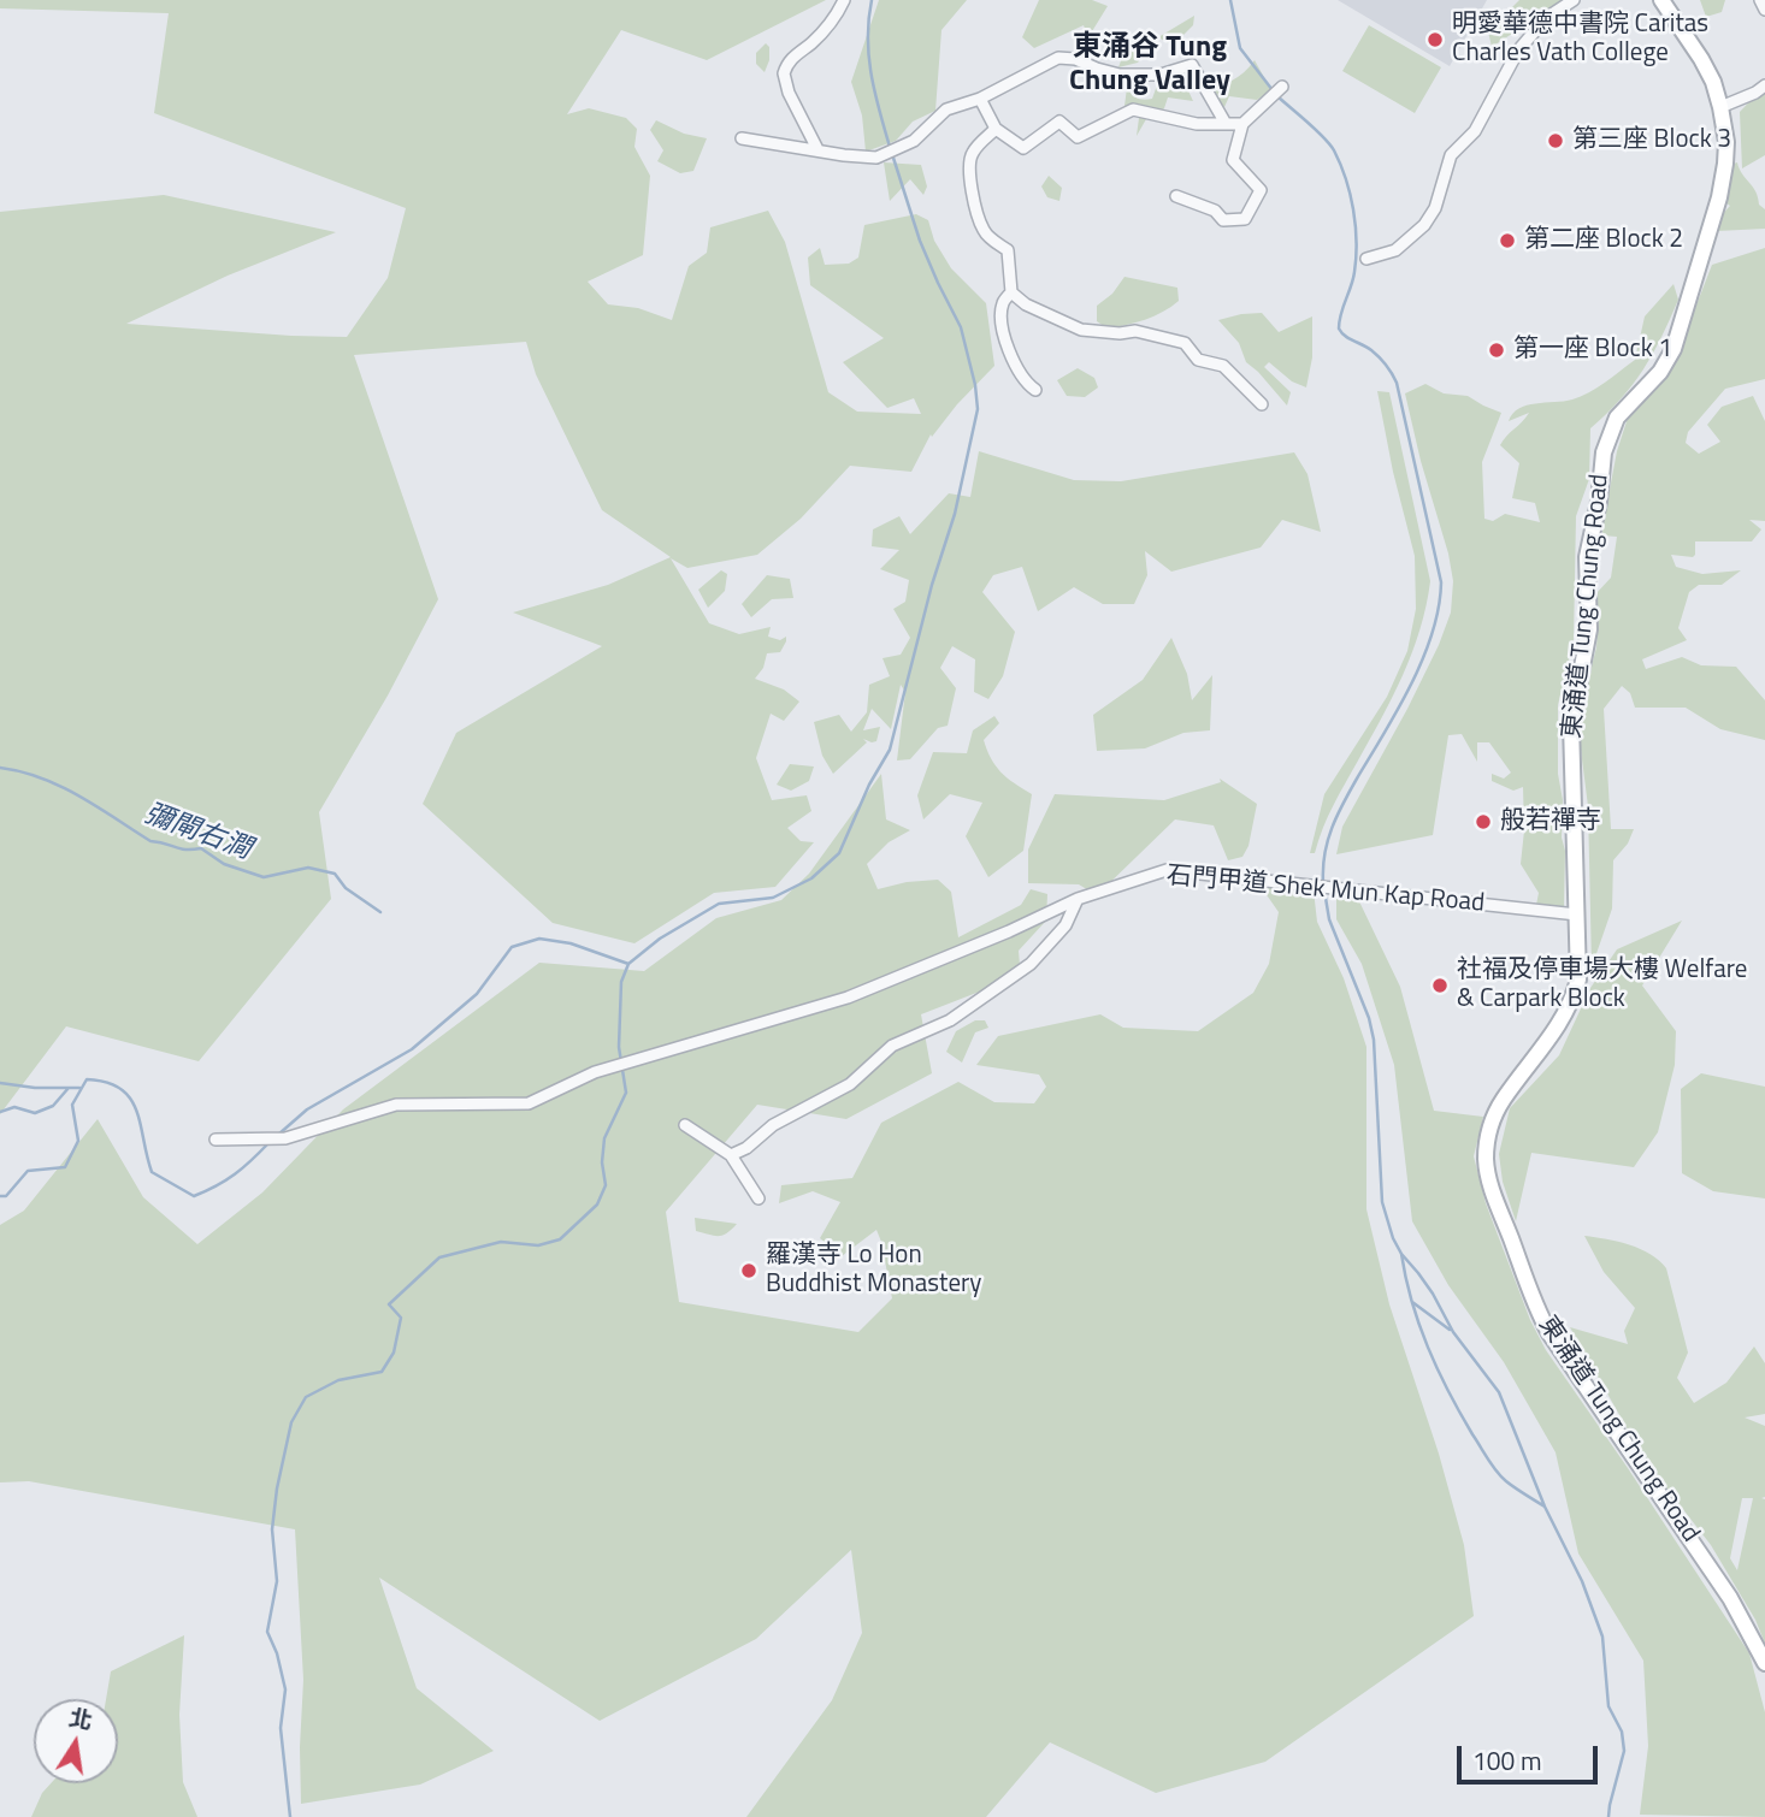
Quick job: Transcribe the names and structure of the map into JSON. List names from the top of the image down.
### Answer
{
  "streets": {
    "main road": ["東涌道 Tung Chung Road"],
    "street": ["石門甲道 Shek Mun Kap Road"]
  },
  "crossings": [
    ["東涌道 Tung Chung Road", "石門甲道 Shek Mun Kap Road"]
  ],
  "districts": ["東涌谷 Tung Chung Valley"],
  "water": ["彌閘右澗"],
  "places": [
    "明愛華德中書院 Caritas Charles Vath College",
    "第三座 Block 3",
    "第二座 Block 2",
    "第一座 Block 1",
    "般若禪寺",
    "社福及停車場大樓 Welfare & Carpark Block",
    "羅漢寺 Lo Hon Buddhist Monastery"
  ],
  "scale_bar": "100 m",
  "north": "top"
}
